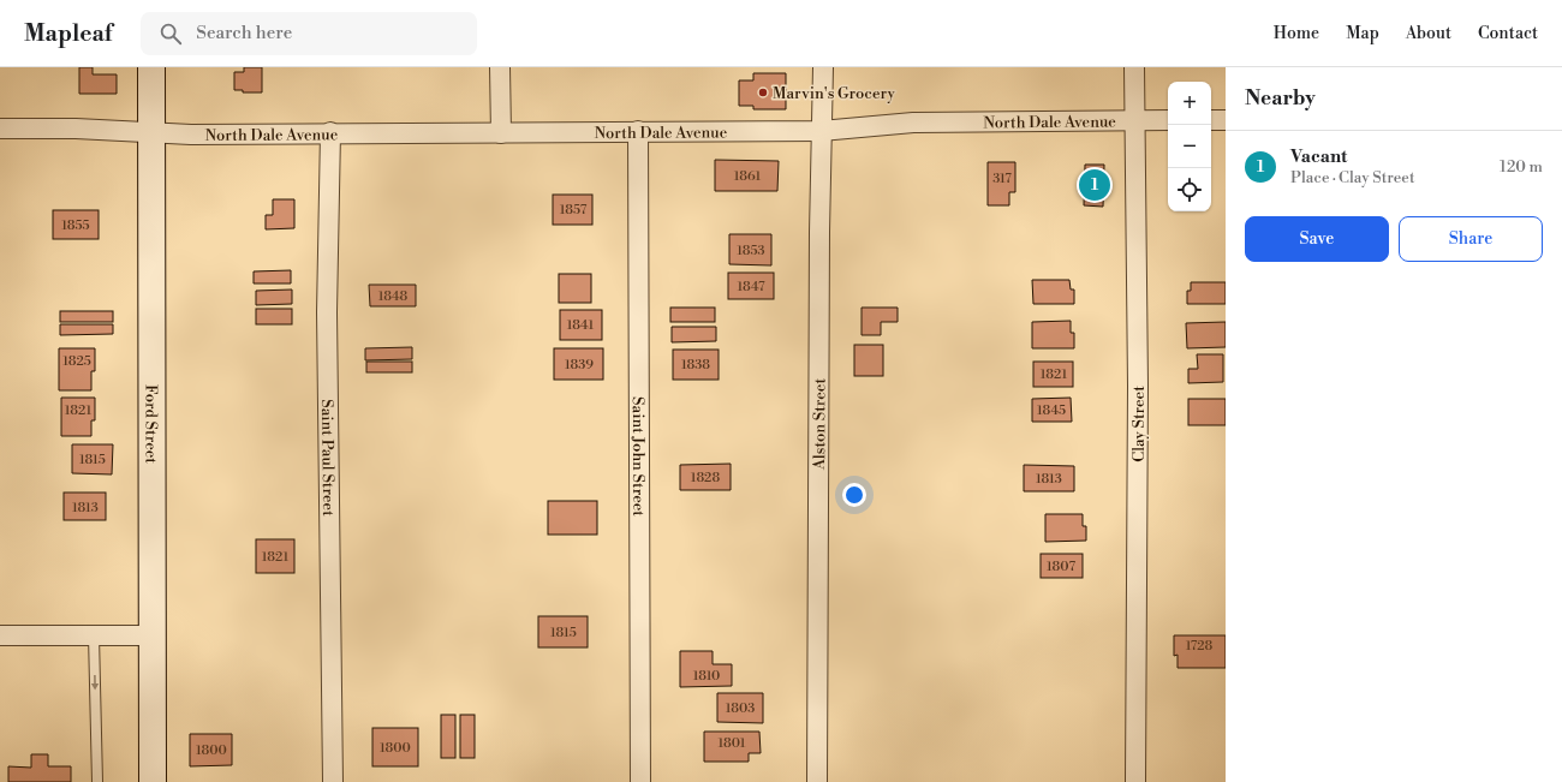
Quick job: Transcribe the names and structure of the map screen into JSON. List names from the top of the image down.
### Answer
{
  "streets": {
    "main road": ["Ford Street"],
    "street": [
      "North Dale Avenue",
      "Alston Street",
      "Clay Street",
      "Saint John Street",
      "Saint Paul Street"
    ]
  },
  "crossings": [
    ["North Dale Avenue", "Ford Street"],
    ["North Dale Avenue", "Alston Street"],
    ["North Dale Avenue", "Clay Street"],
    ["North Dale Avenue", "Saint John Street"],
    ["North Dale Avenue", "Saint Paul Street"]
  ],
  "places": ["Marvin's Grocery"],
  "house_numbers": [
    "1861",
    "317",
    "1857",
    "1855",
    "1853",
    "1847",
    "1848",
    "1841",
    "1825",
    "1839",
    "1838",
    "1821",
    "1821",
    "1845",
    "1815",
    "1828",
    "1813",
    "1813",
    "1821",
    "1807",
    "1815",
    "1728",
    "1810",
    "1803",
    "1801",
    "1800",
    "1800"
  ],
  "page": {
    "header": "Mapleaf",
    "search": "Search here",
    "nav": [
      "Home",
      "Map",
      "About",
      "Contact"
    ],
    "heading": "Nearby",
    "map_buttons": ["+", "−"],
    "list": [
      {
        "mark": "1",
        "name": "Vacant",
        "note": "Place · Clay Street",
        "value": "120 m"
      }
    ],
    "pins": "1",
    "buttons": ["Save", "Share"]
  }
}
